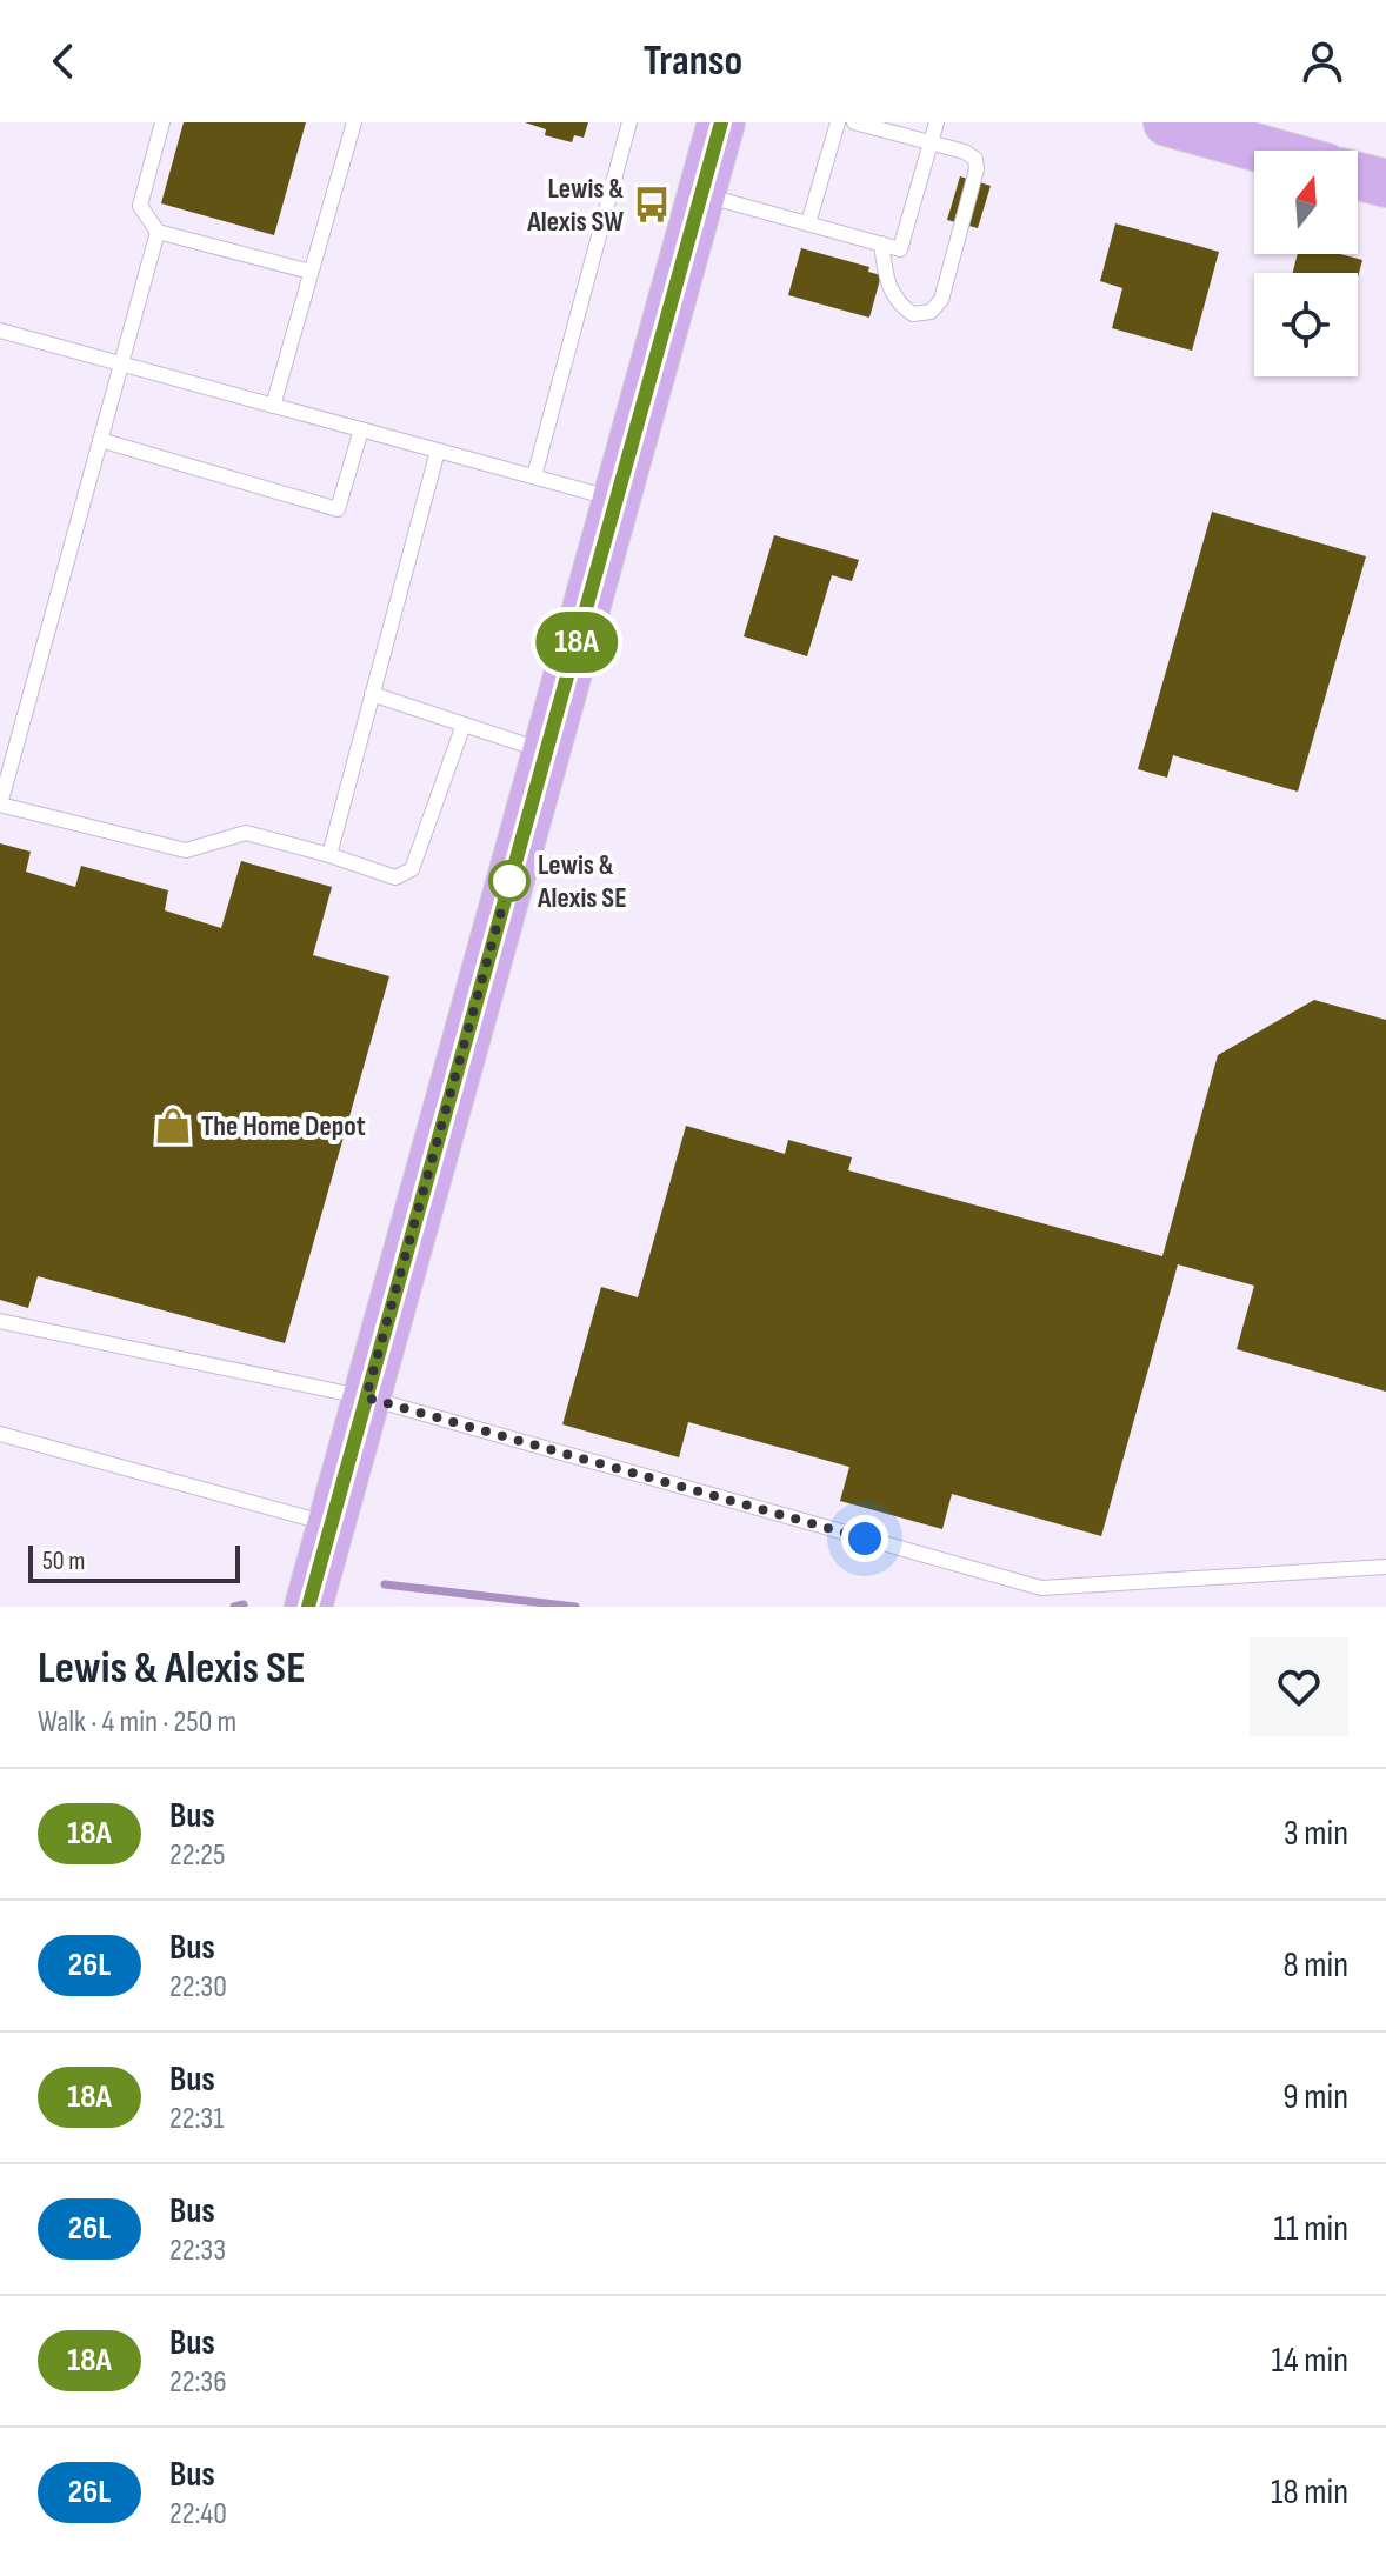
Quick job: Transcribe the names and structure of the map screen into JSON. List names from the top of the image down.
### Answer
{
  "places": {
    "bus stop": ["Lewis & Alexis SW"],
    "other": ["Lewis & Alexis SE"],
    "shop": ["The Home Depot"]
  },
  "lines": ["bus line 18A"],
  "scale_bar": "50 m",
  "north": "top",
  "page": {
    "header": "Transo",
    "on_map": "18A",
    "scale": "50 m",
    "heading": ["Lewis & Alexis SE", "Walk · 4 min · 250 m"],
    "list": [
      {
        "mark": "18A",
        "name": "Bus",
        "note": "22:25",
        "value": "3 min"
      },
      {
        "mark": "26L",
        "name": "Bus",
        "note": "22:30",
        "value": "8 min"
      },
      {
        "mark": "18A",
        "name": "Bus",
        "note": "22:31",
        "value": "9 min"
      },
      {
        "mark": "26L",
        "name": "Bus",
        "note": "22:33",
        "value": "11 min"
      },
      {
        "mark": "18A",
        "name": "Bus",
        "note": "22:36",
        "value": "14 min"
      },
      {
        "mark": "26L",
        "name": "Bus",
        "note": "22:40",
        "value": "18 min"
      }
    ]
  }
}
